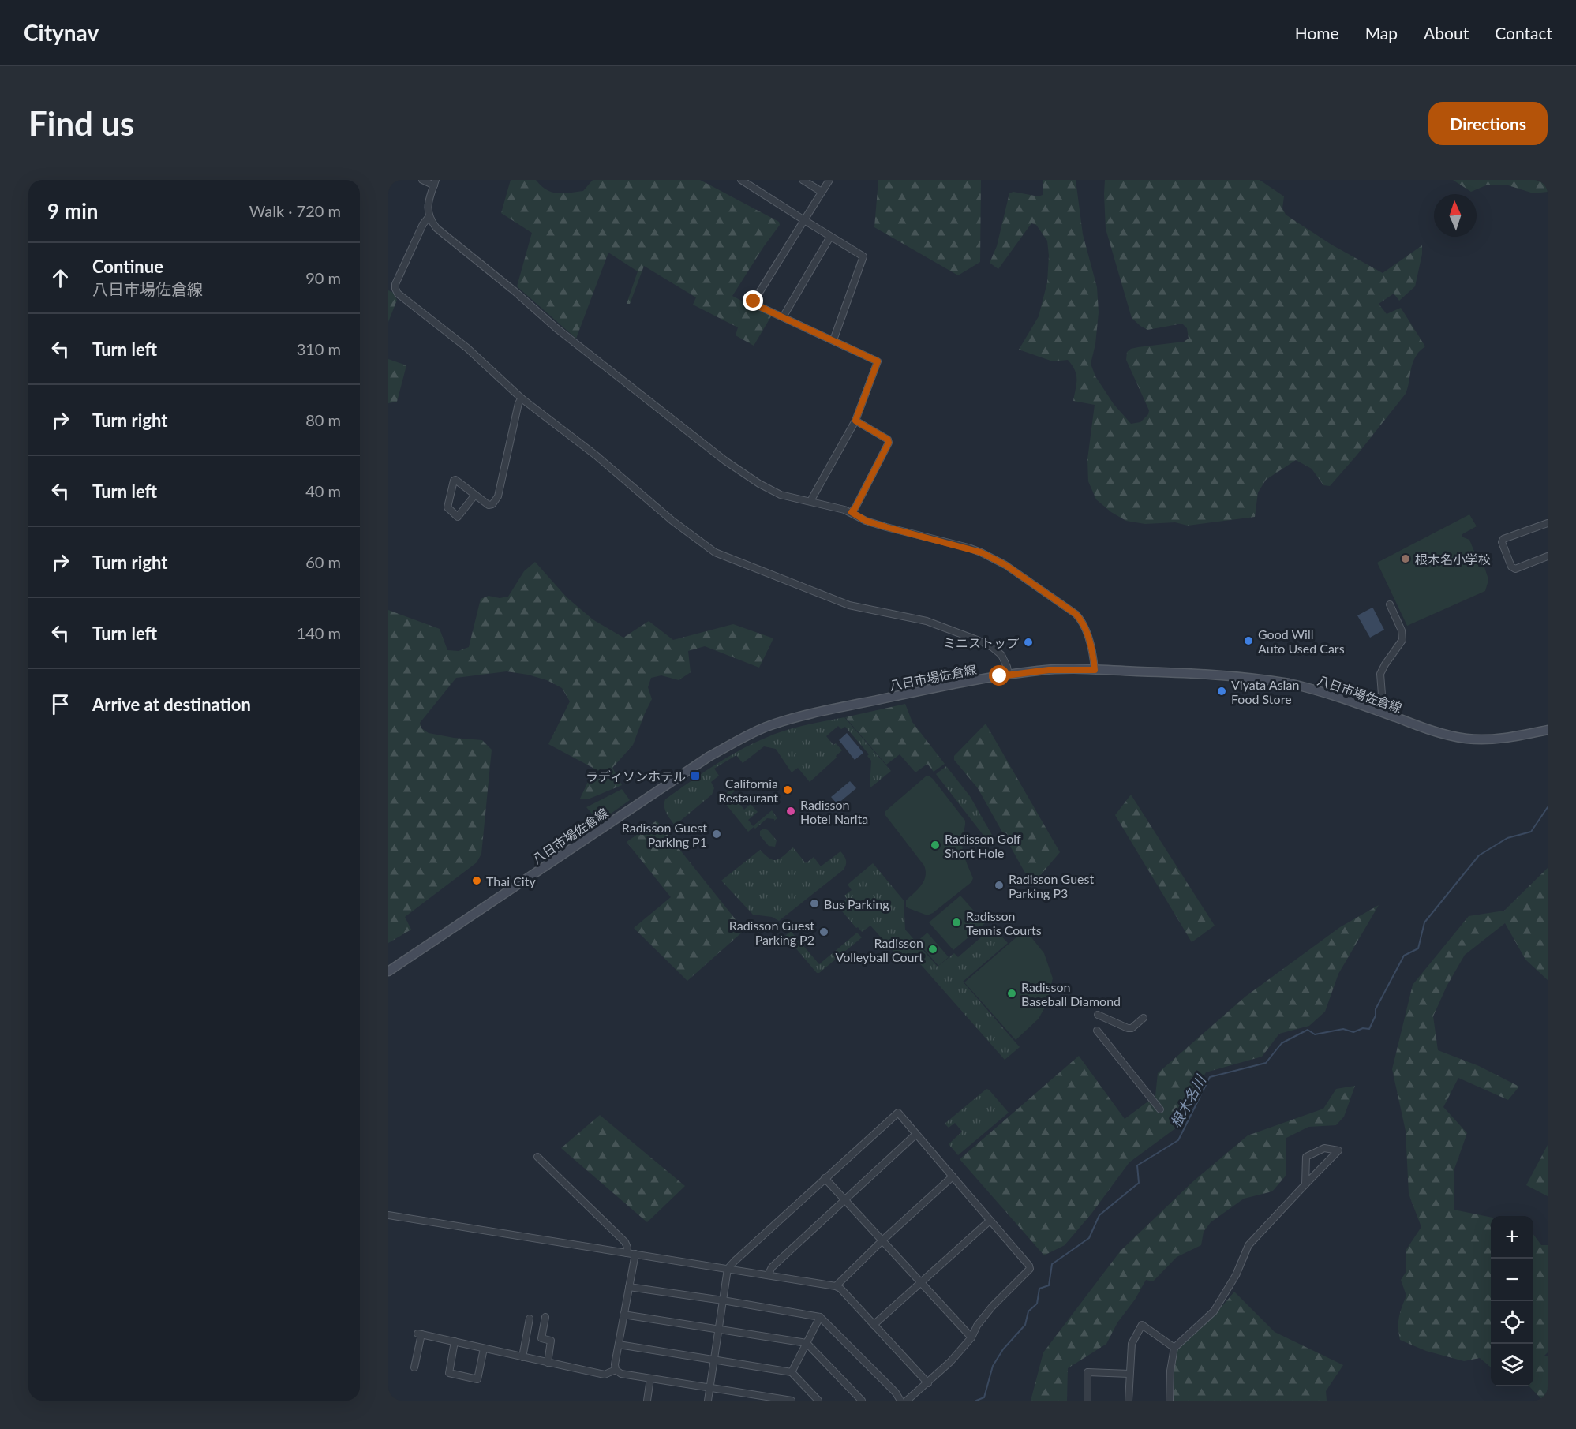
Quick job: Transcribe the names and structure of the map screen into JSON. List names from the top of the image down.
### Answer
{
  "streets": {
    "main road": ["八日市場佐倉線"]
  },
  "water": ["根木名川"],
  "places": {
    "other": [
      "根木名小学校",
      "Good Will Auto Used Cars",
      "ミニストップ",
      "Viyata Asian Food Store",
      "California Restaurant",
      "Radisson Hotel Narita",
      "Radisson Guest Parking P1",
      "Radisson Golf Short Hole",
      "Thai City",
      "Radisson Guest Parking P3",
      "Bus Parking",
      "Radisson Tennis Courts",
      "Radisson Guest Parking P2",
      "Radisson Volleyball Court",
      "Radisson Baseball Diamond"
    ],
    "transit": ["ラディソンホテル"]
  },
  "north": "top",
  "page": {
    "header": "Citynav",
    "nav": [
      "Home",
      "Map",
      "About",
      "Contact"
    ],
    "buttons": "Directions",
    "title": "Find us",
    "heading": ["9 min", "Walk · 720 m"],
    "list": [
      ["Continue", "八日市場佐倉線", "90 m"],
      ["Turn left", "310 m"],
      ["Turn right", "80 m"],
      ["Turn left", "40 m"],
      ["Turn right", "60 m"],
      ["Turn left", "140 m"],
      "Arrive at destination"
    ],
    "map_buttons": ["+", "−"]
  }
}
